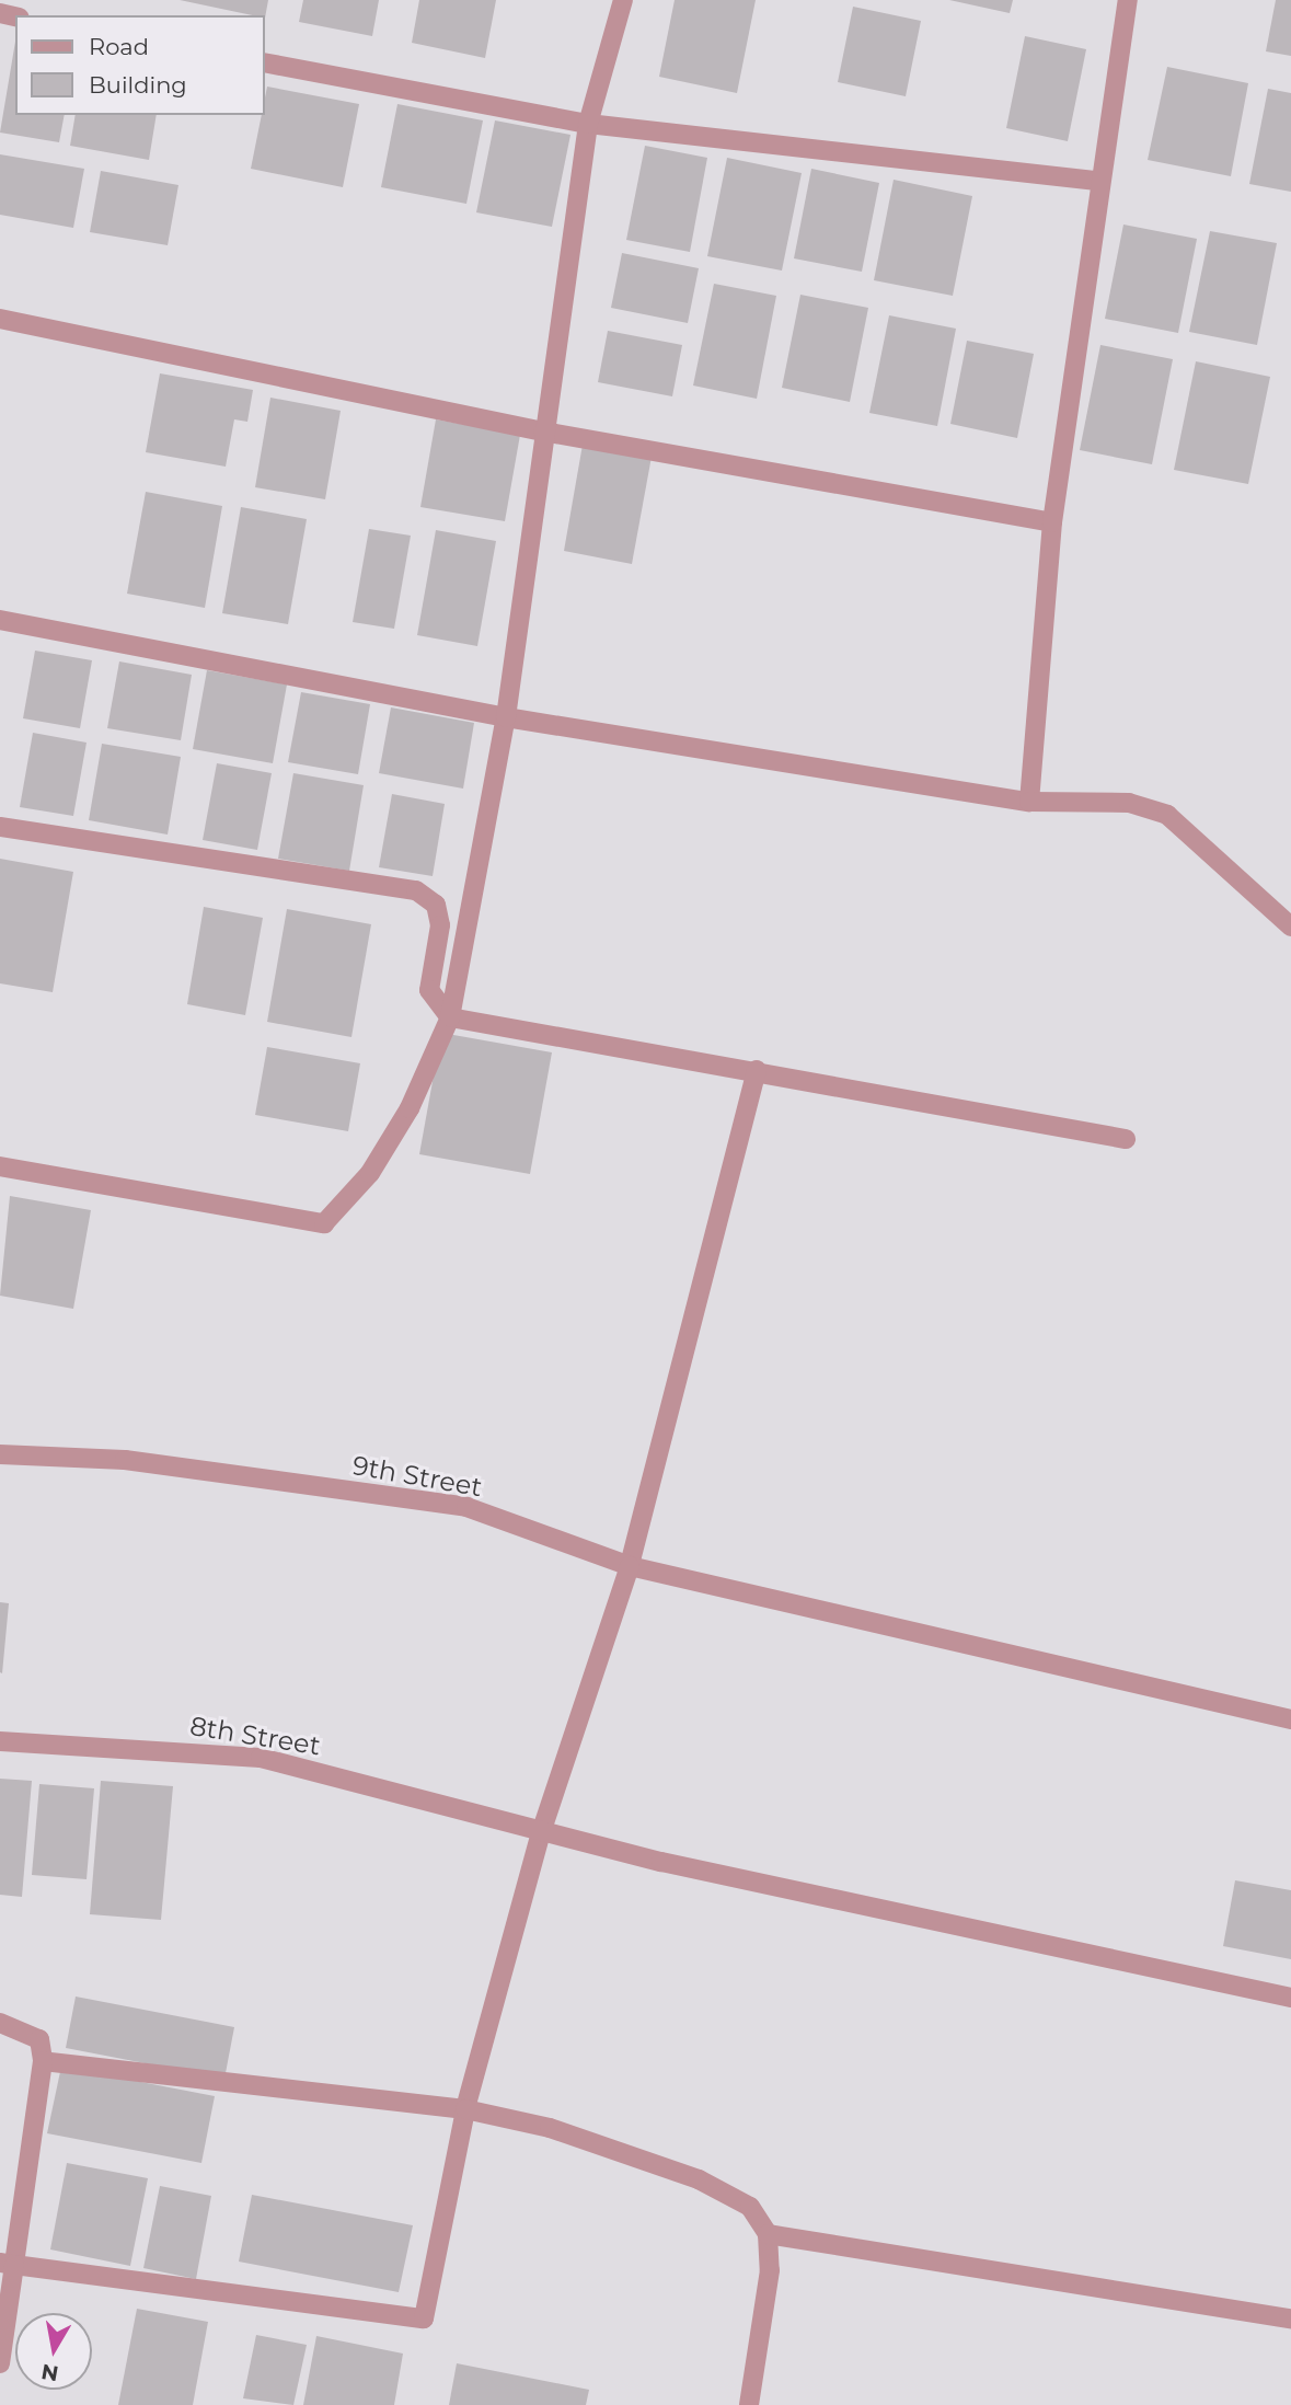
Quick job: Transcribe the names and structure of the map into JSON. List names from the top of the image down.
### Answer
{
  "streets": {
    "street": ["9th Street", "8th Street"]
  },
  "legend": ["Road", "Building"],
  "north": "bottom"
}
